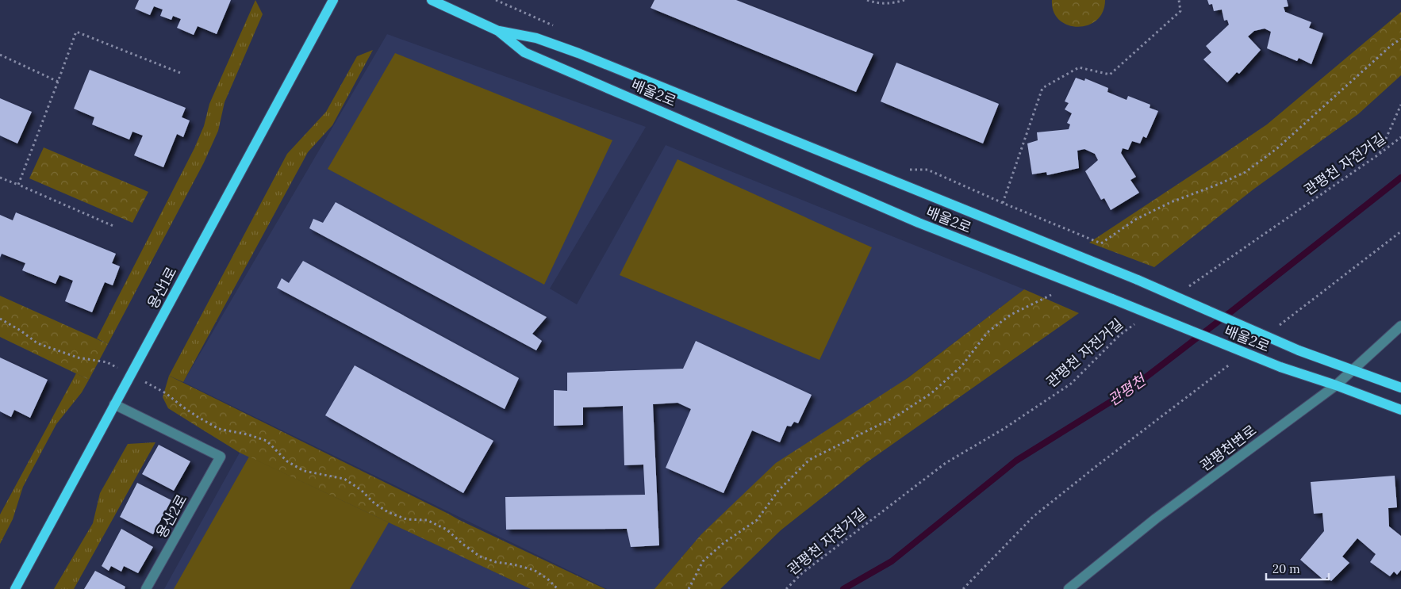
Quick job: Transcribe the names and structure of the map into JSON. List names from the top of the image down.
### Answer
{
  "streets": {
    "main road": ["배울2로", "용산1로"],
    "street": ["관평천변로", "용산2로"],
    "path": ["관평천 자전거길"]
  },
  "crossings": [
    ["배울2로", "관평천변로"],
    ["용산1로", "용산2로"]
  ],
  "water": ["관평천"],
  "scale_bar": "20 m"
}
